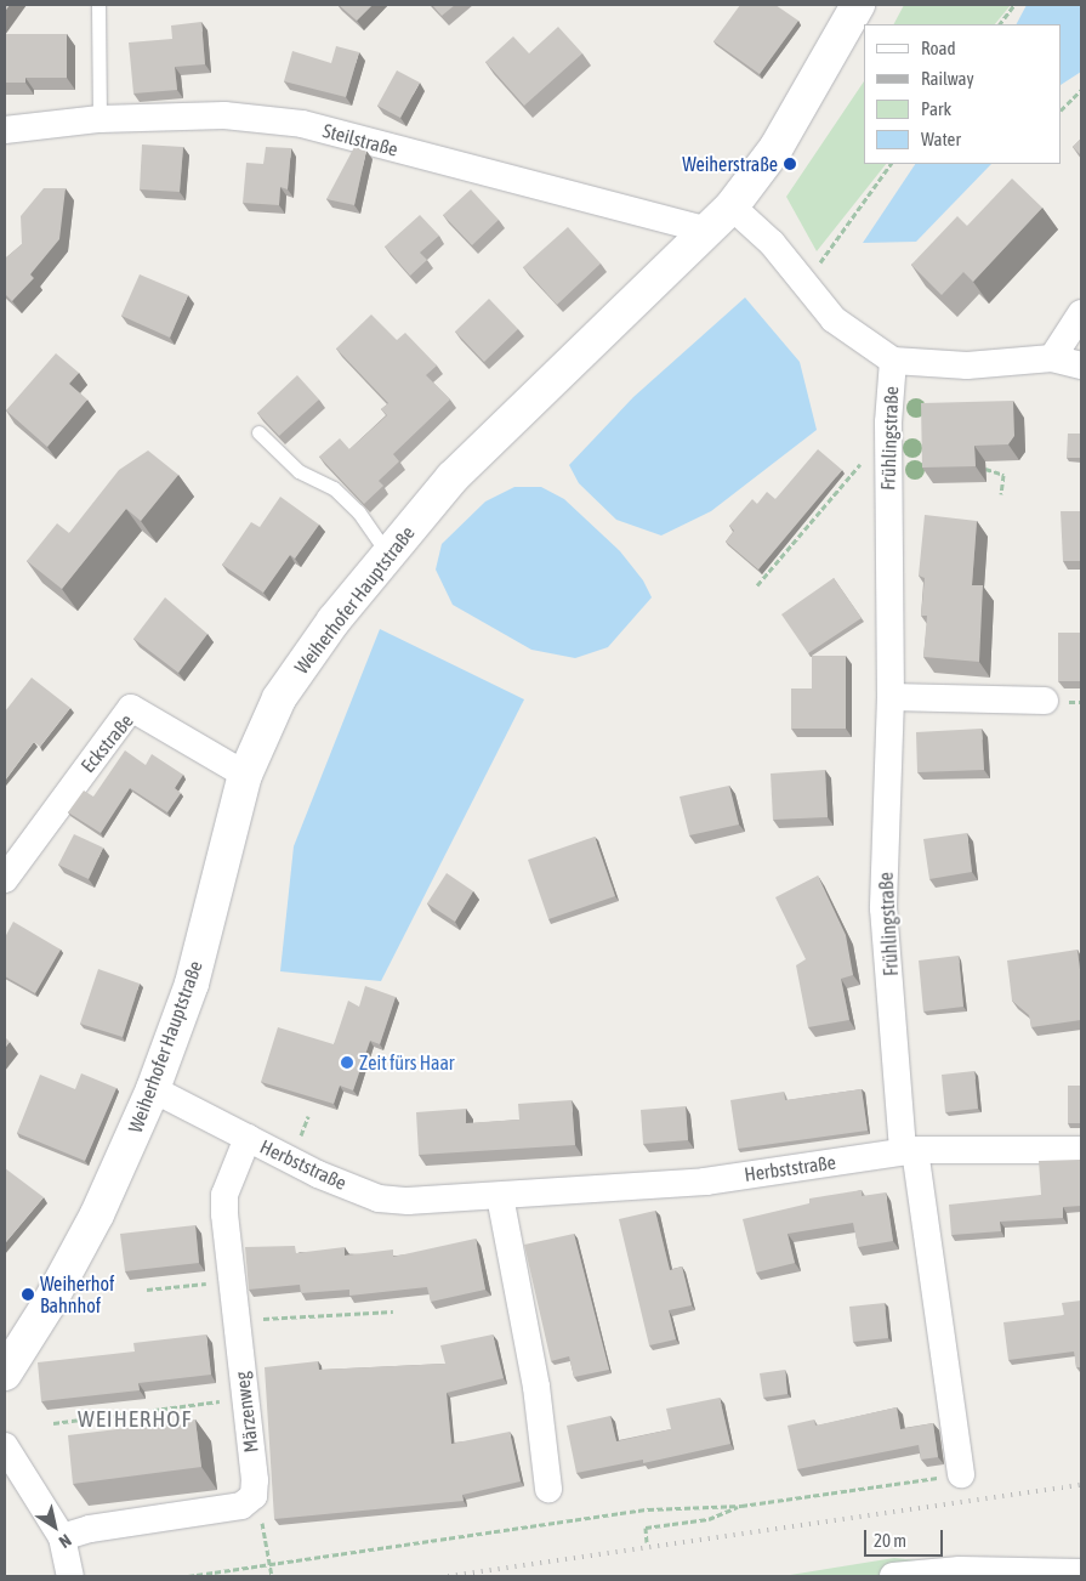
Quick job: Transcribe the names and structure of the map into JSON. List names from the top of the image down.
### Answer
{
  "streets": {
    "street": [
      "Steilstraße",
      "Frühlingstraße",
      "Weiherhofer Hauptstraße",
      "Eckstraße",
      "Herbststraße",
      "Märzenweg"
    ]
  },
  "crossings": [
    ["Steilstraße", "Weiherhofer Hauptstraße"],
    ["Frühlingstraße", "Herbststraße"],
    ["Weiherhofer Hauptstraße", "Eckstraße"],
    ["Weiherhofer Hauptstraße", "Herbststraße"],
    ["Herbststraße", "Märzenweg"]
  ],
  "districts": ["WEIHERHOF"],
  "places": ["Weiherstraße", "Zeit fürs Haar", "Weiherhof Bahnhof"],
  "legend": [
    "Road",
    "Railway",
    "Park",
    "Water"
  ],
  "scale_bar": "20 m",
  "north": "bottom right"
}
